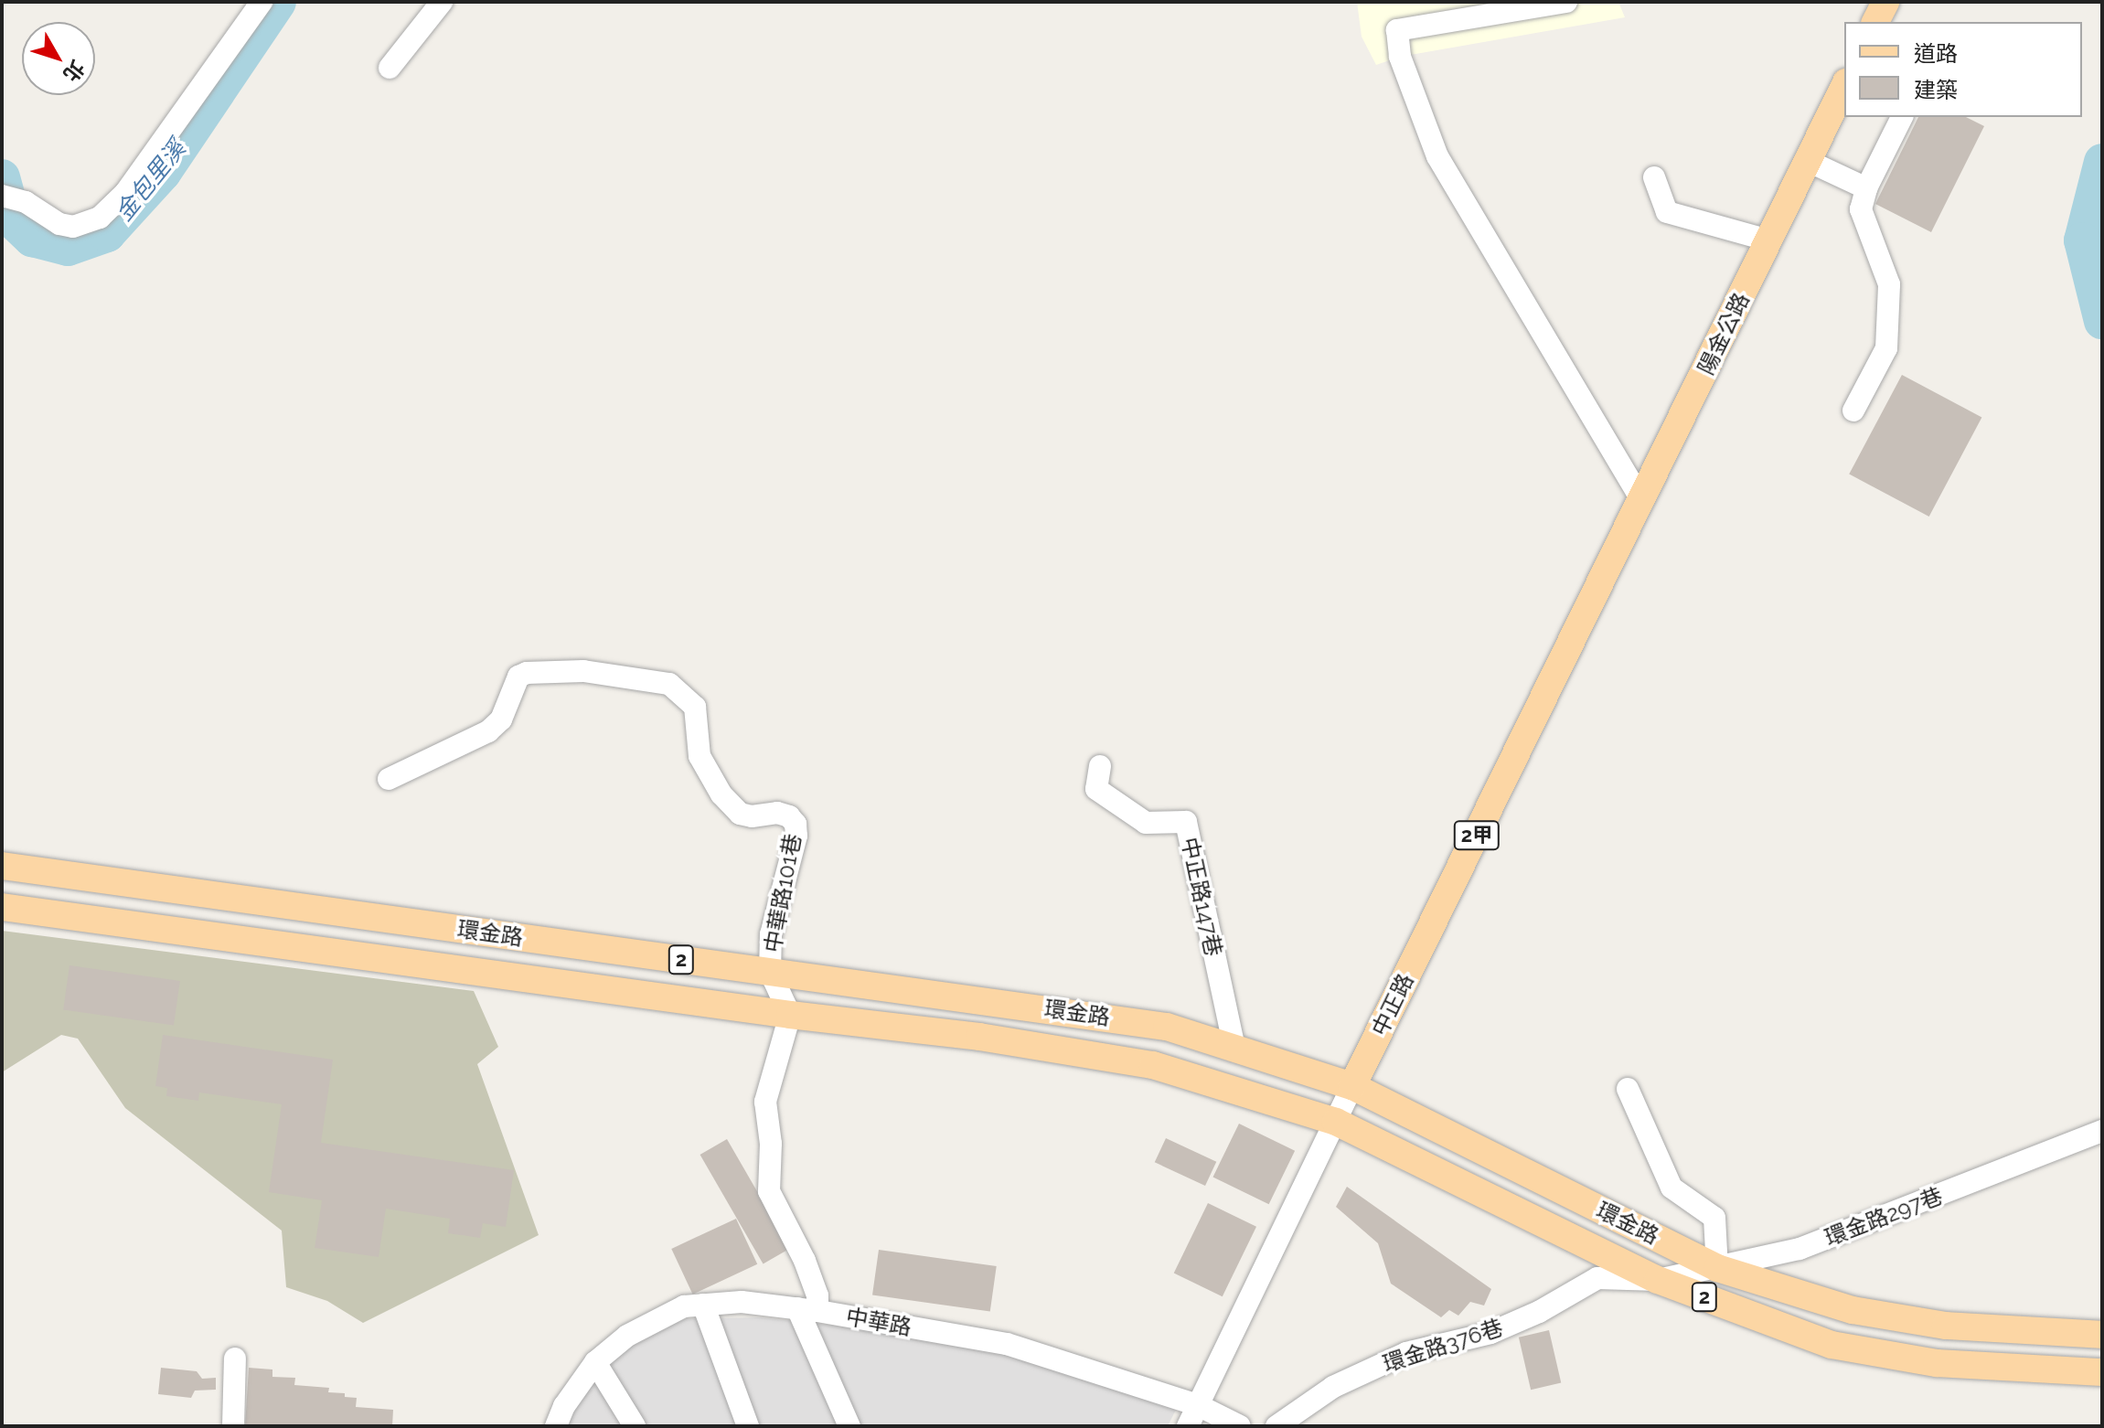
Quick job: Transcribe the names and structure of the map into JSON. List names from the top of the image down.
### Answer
{
  "streets": {
    "main road": [
      "陽金公路",
      "2甲",
      "環金路",
      "2",
      "中正路"
    ],
    "street": [
      "中華路101巷",
      "中正路147巷",
      "環金路297巷",
      "中華路",
      "環金路376巷"
    ]
  },
  "crossings": [
    ["陽金公路", "中正路"],
    ["中華路101巷", "環金路"],
    ["中正路147巷", "環金路"],
    ["環金路", "中正路"],
    ["環金路", "環金路297巷"],
    ["環金路", "環金路376巷"],
    ["中正路", "中華路"],
    ["環金路297巷", "環金路376巷"]
  ],
  "water": ["金包里溪"],
  "legend": ["道路", "建築"],
  "north": "bottom right"
}
